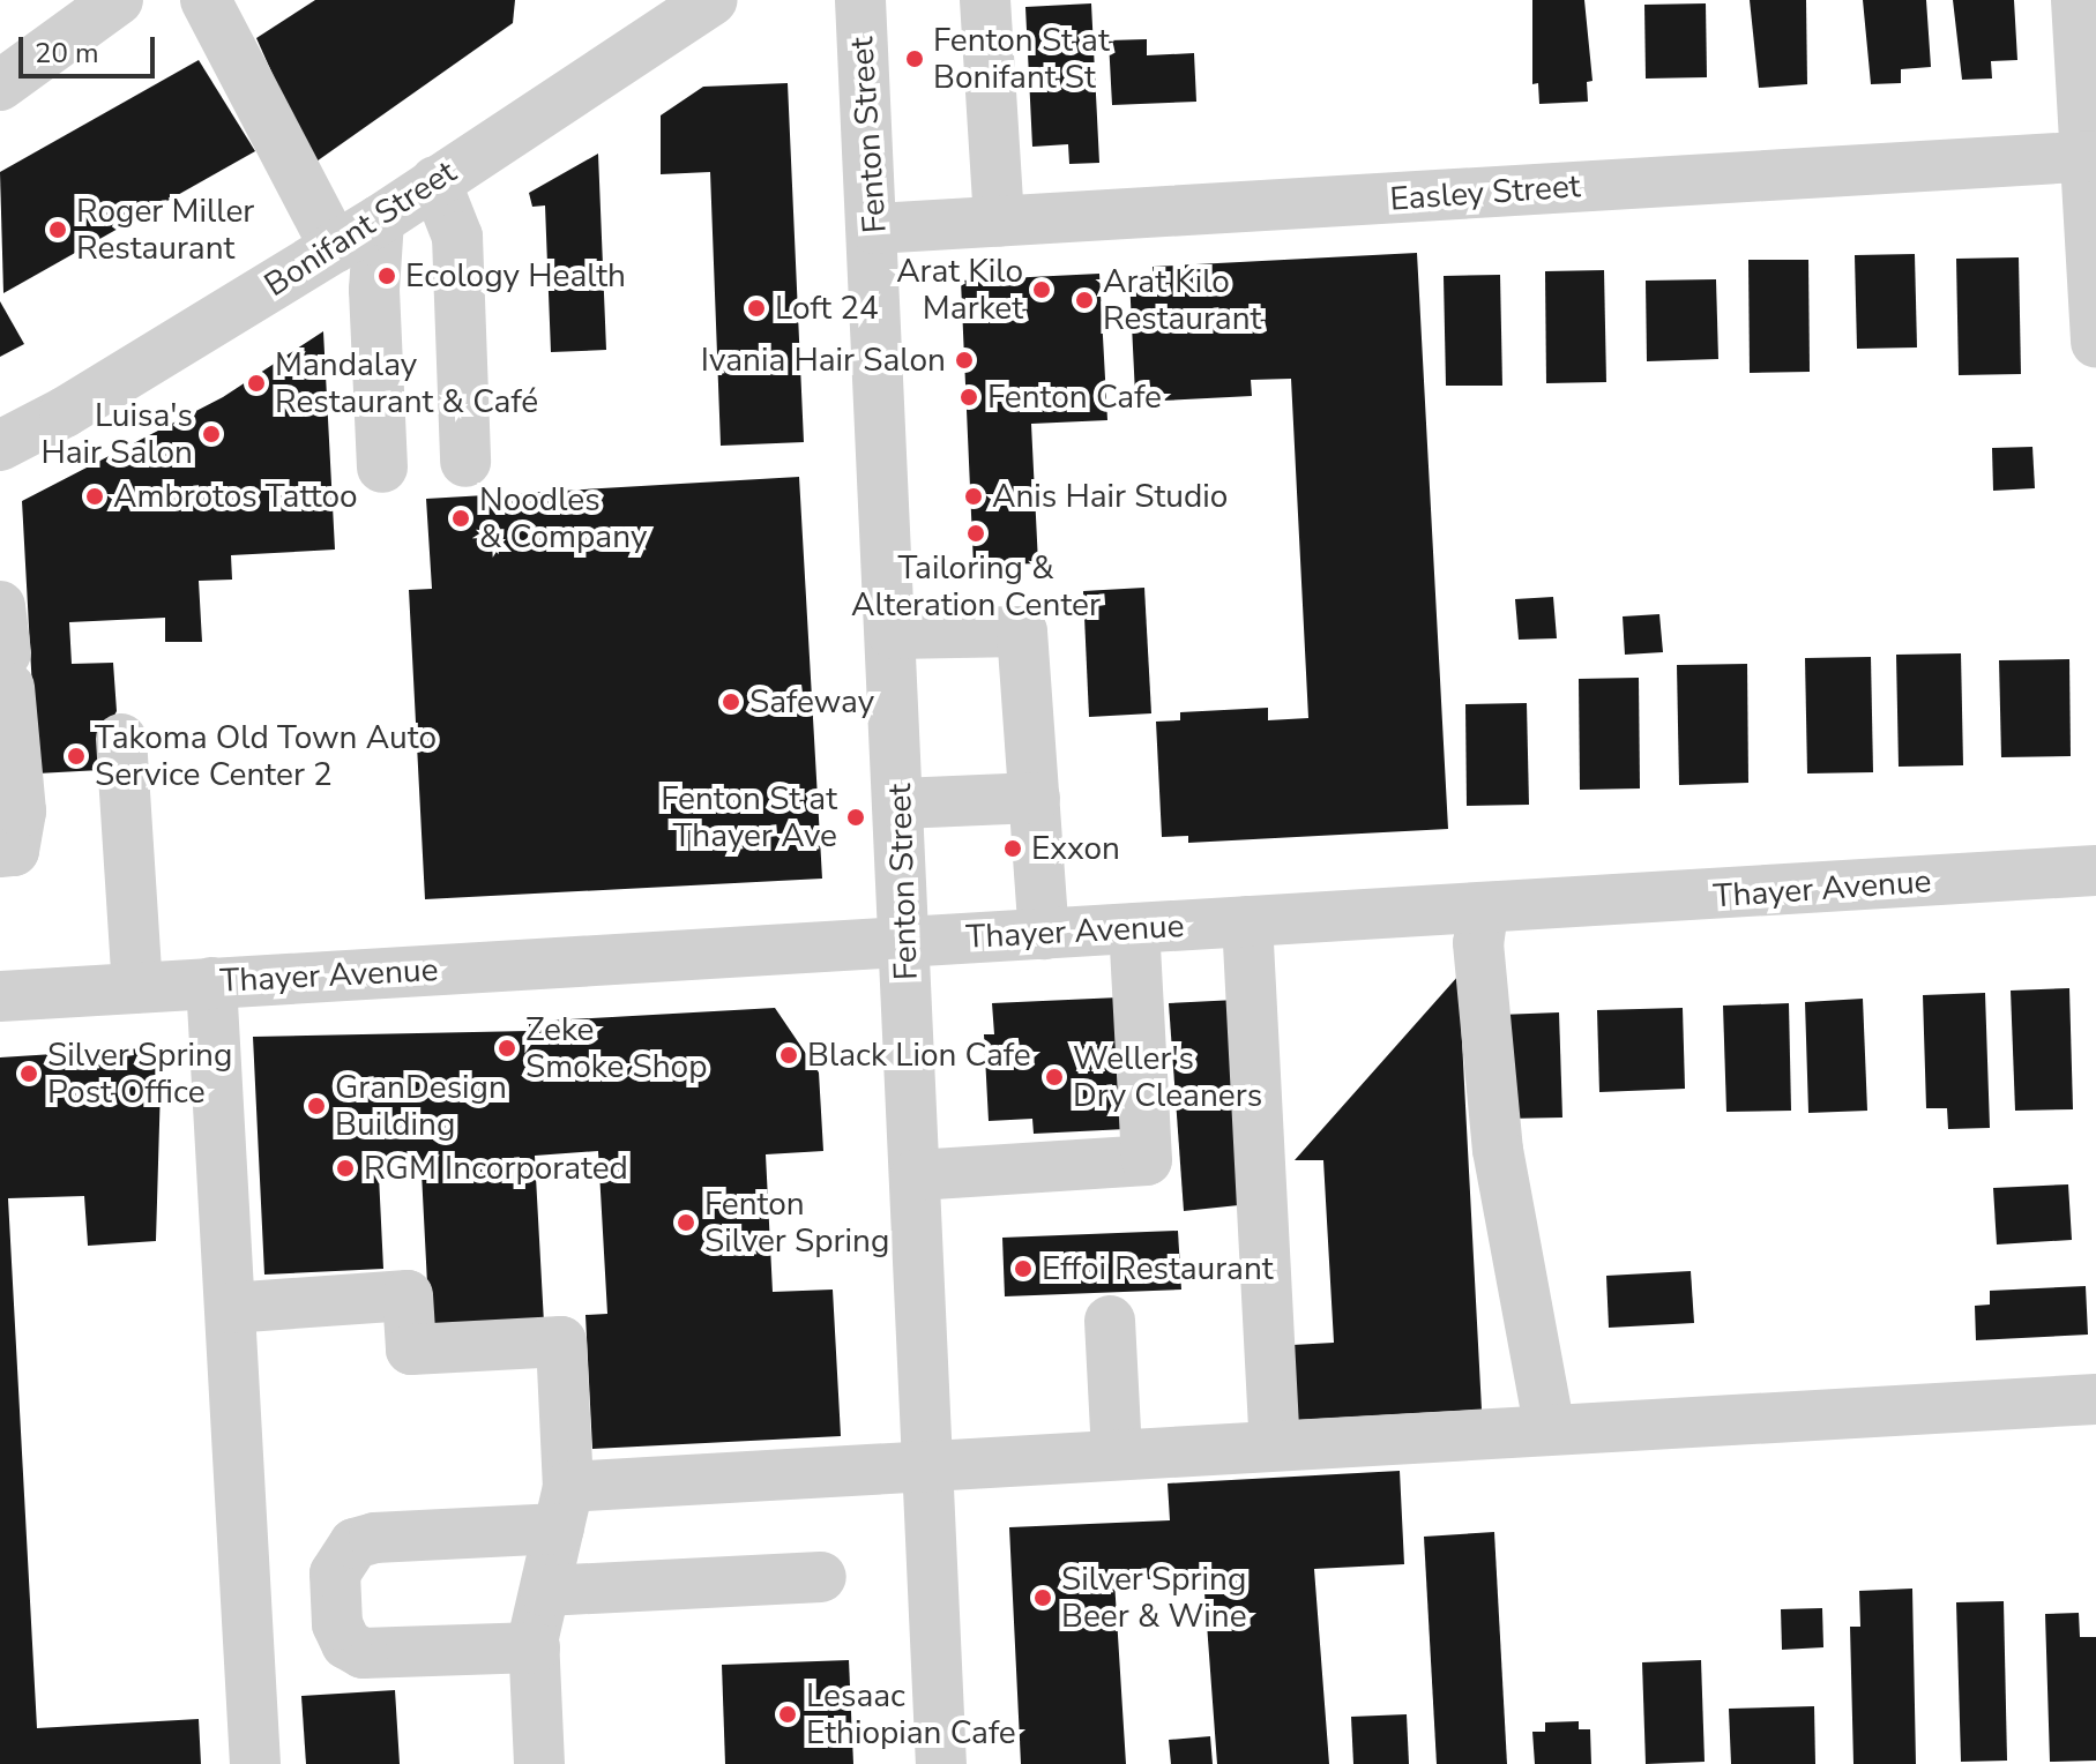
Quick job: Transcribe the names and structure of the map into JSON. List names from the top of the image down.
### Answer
{
  "streets": {
    "street": [
      "Fenton Street",
      "Easley Street",
      "Bonifant Street",
      "Thayer Avenue"
    ]
  },
  "crossings": [
    ["Fenton Street", "Easley Street"],
    ["Fenton Street", "Thayer Avenue"]
  ],
  "places": [
    "Fenton St at Bonifant St",
    "Roger Miller Restaurant",
    "Ecology Health",
    "Arat Kilo Market",
    "Arat Kilo Restaurant",
    "Loft 24",
    "Ivania Hair Salon",
    "Mandalay Restaurant & Café",
    "Fenton Cafe",
    "Luisa's Hair Salon",
    "Ambrotos Tattoo",
    "Anis Hair Studio",
    "Noodles & Company",
    "Tailoring & Alteration Center",
    "Safeway",
    "Takoma Old Town Auto Service Center 2",
    "Fenton St at Thayer Ave",
    "Exxon",
    "Zeke Smoke Shop",
    "Black Lion Cafe",
    "Silver Spring Post Office",
    "Weller's Dry Cleaners",
    "GranDesign Building",
    "RGM Incorporated",
    "Fenton Silver Spring",
    "Effoi Restaurant",
    "Silver Spring Beer & Wine",
    "Lesaac Ethiopian Cafe"
  ],
  "scale_bar": "20 m"
}
